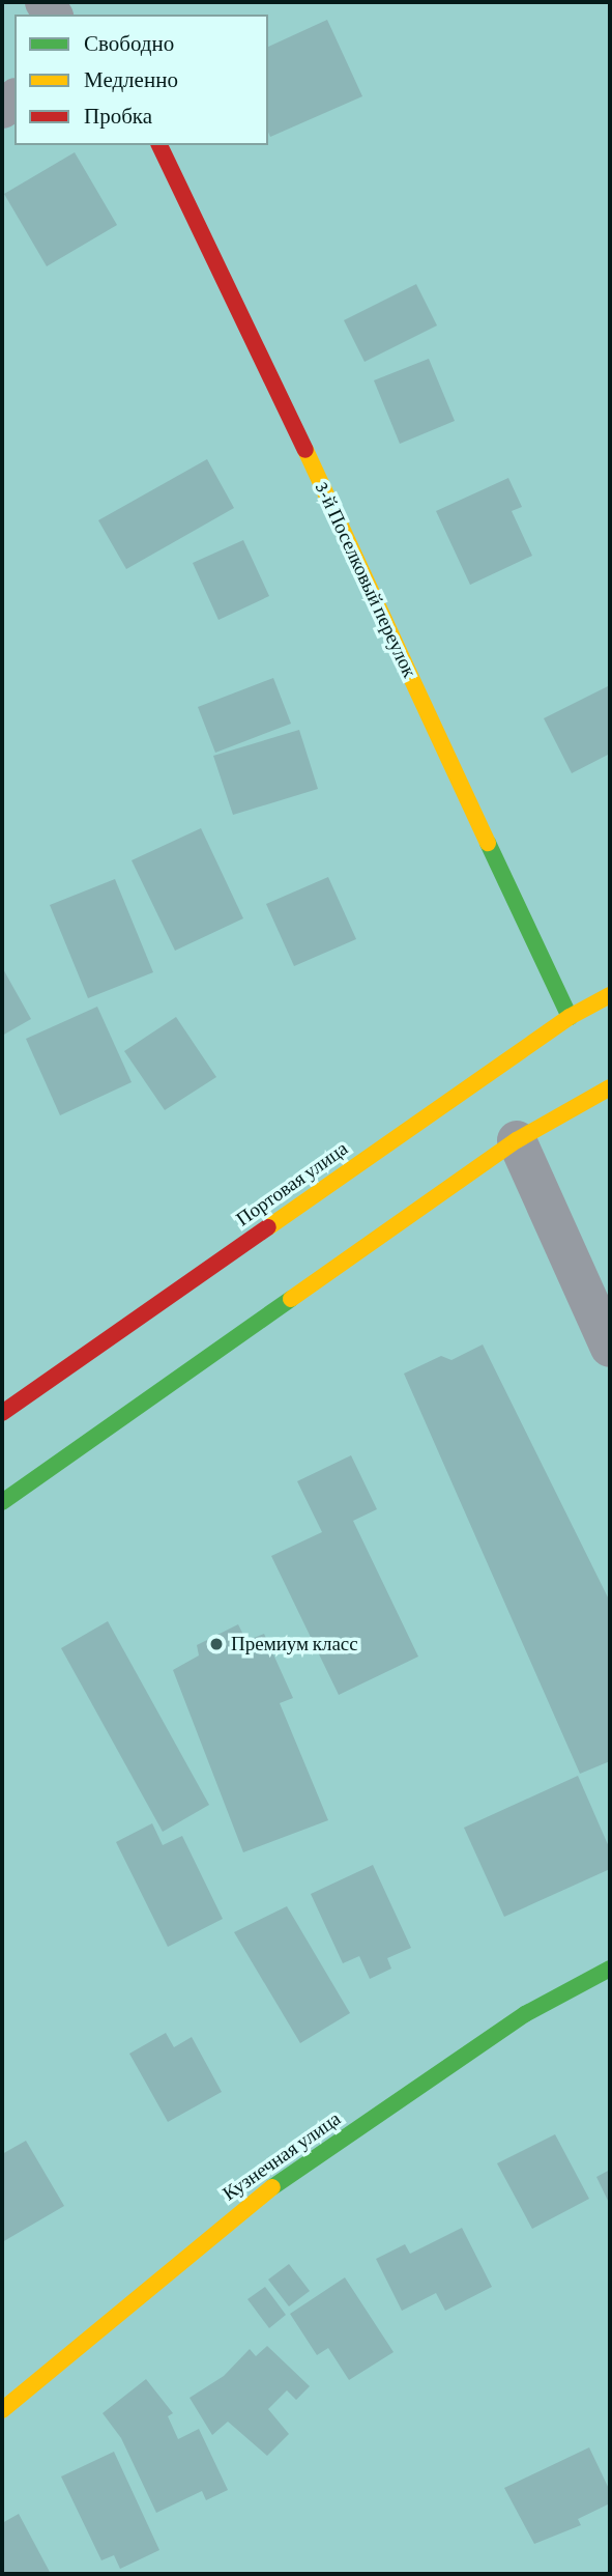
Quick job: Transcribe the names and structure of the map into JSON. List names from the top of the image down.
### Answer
{
  "streets": {
    "street": ["3-й Поселковый переулок", "Портовая улица", "Кузнечная улица"]
  },
  "crossings": [
    ["3-й Поселковый переулок", "Портовая улица"]
  ],
  "places": ["Премиум класс"],
  "legend": ["Свободно", "Медленно", "Пробка"]
}
